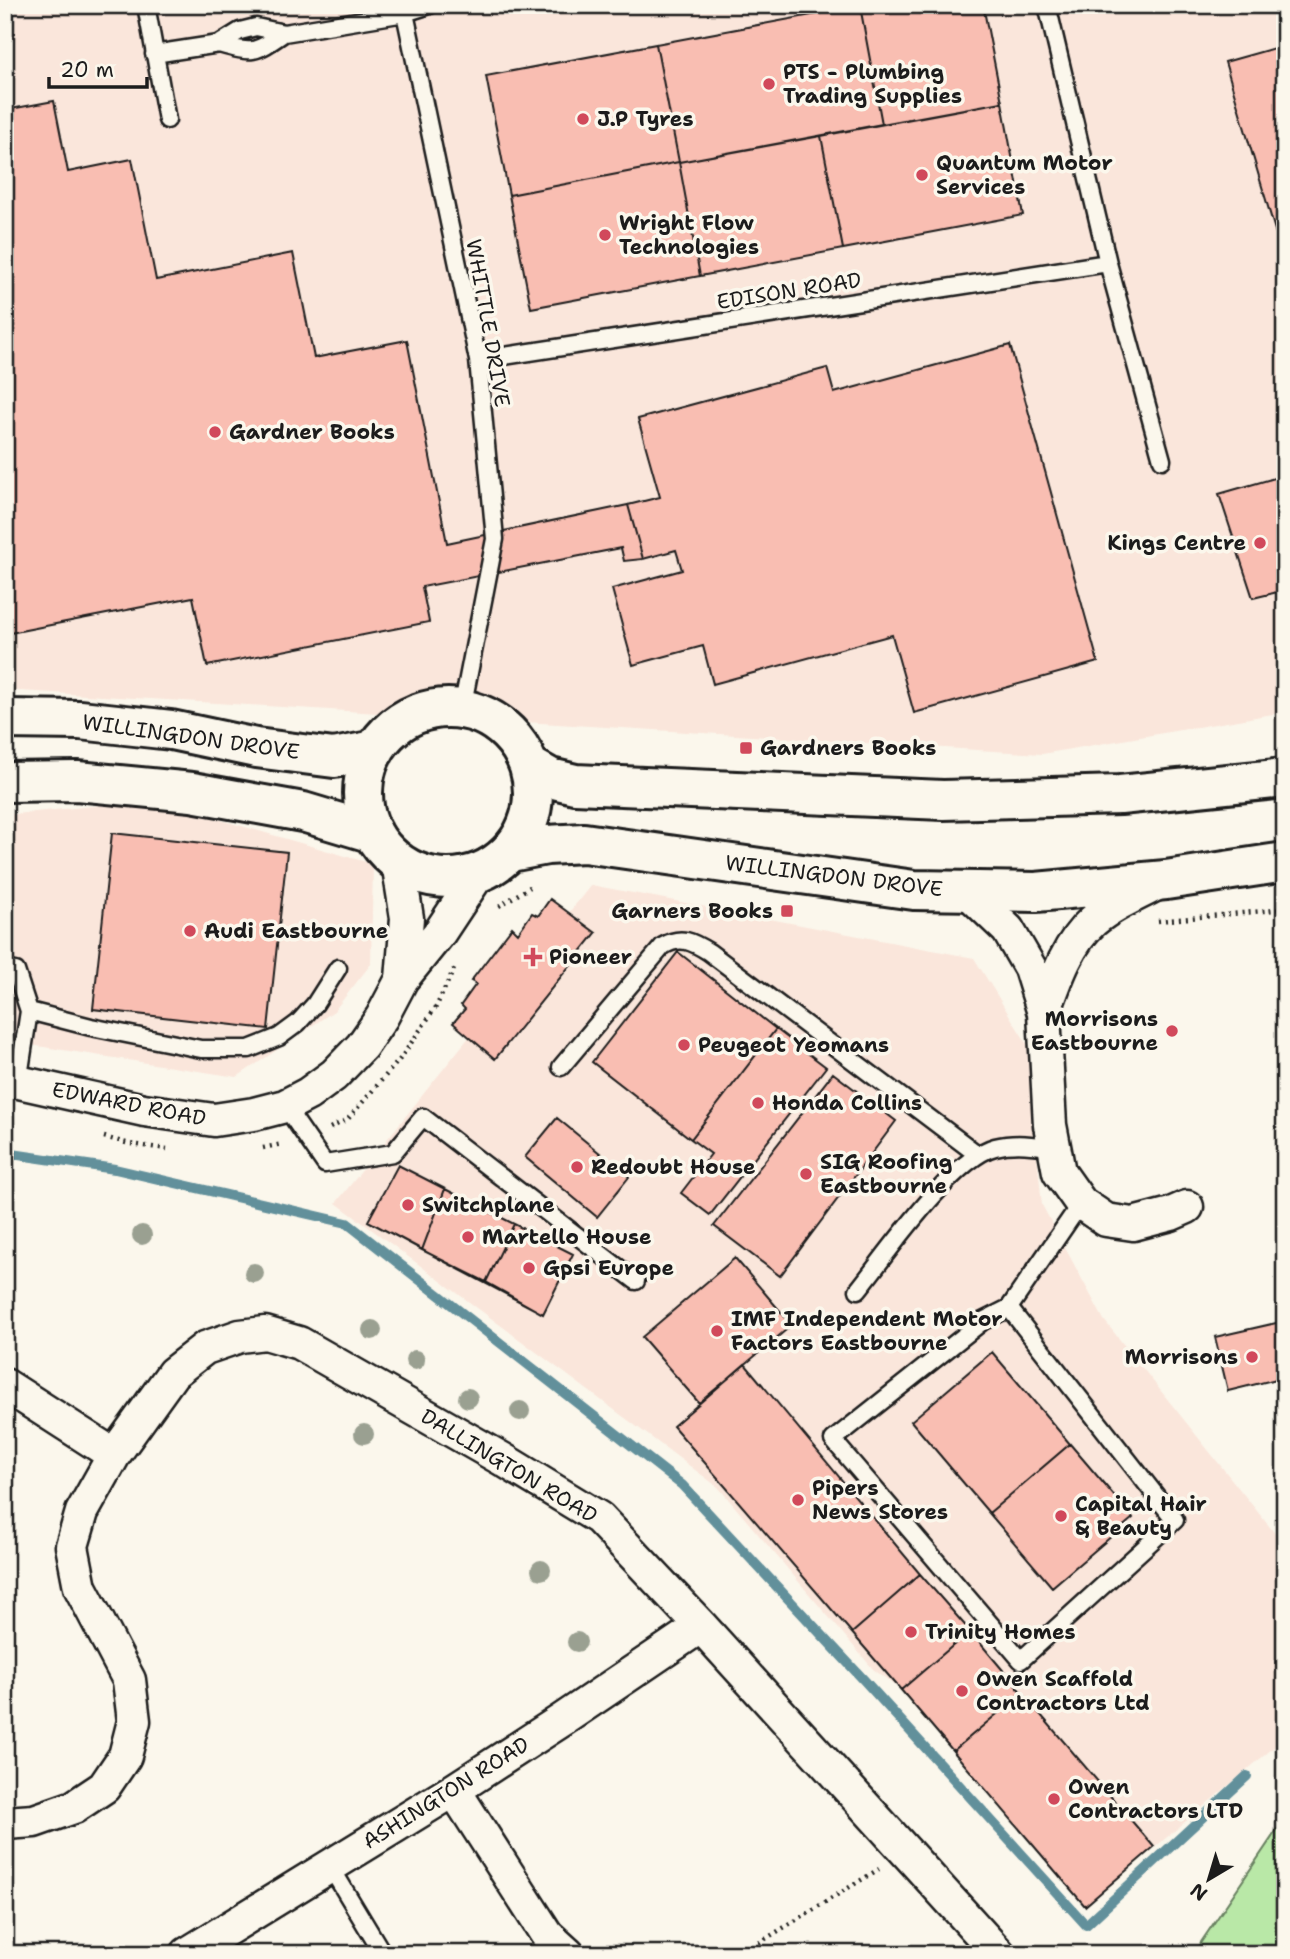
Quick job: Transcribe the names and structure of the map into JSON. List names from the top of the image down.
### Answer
{
  "streets": {
    "street": [
      "WILLINGDON DROVE",
      "EDWARD ROAD",
      "DALLINGTON ROAD",
      "ASHINGTON ROAD"
    ],
    "lane": ["EDISON ROAD", "WHITTLE DRIVE"]
  },
  "crossings": [
    ["EDISON ROAD", "WHITTLE DRIVE"],
    ["WHITTLE DRIVE", "WILLINGDON DROVE"],
    ["WHITTLE DRIVE", "EDWARD ROAD"],
    ["WILLINGDON DROVE", "EDWARD ROAD"],
    ["DALLINGTON ROAD", "ASHINGTON ROAD"]
  ],
  "places": {
    "other": [
      "PTS - Plumbing Trading Supplies",
      "J.P Tyres",
      "Quantum Motor Services",
      "Wright Flow Technologies",
      "Gardner Books",
      "Kings Centre",
      "Audi Eastbourne",
      "Morrisons Eastbourne",
      "Peugeot Yeomans",
      "Honda Collins",
      "Redoubt House",
      "SIG Roofing Eastbourne",
      "Switchplane",
      "Martello House",
      "Gpsi Europe",
      "IMF Independent Motor Factors Eastbourne",
      "Morrisons",
      "Pipers News Stores",
      "Capital Hair & Beauty",
      "Trinity Homes",
      "Owen Scaffold Contractors Ltd",
      "Owen Contractors LTD"
    ],
    "transit": ["Gardners Books", "Garners Books"],
    "health": ["Pioneer"]
  },
  "scale_bar": "20 m",
  "north": "bottom left"
}
